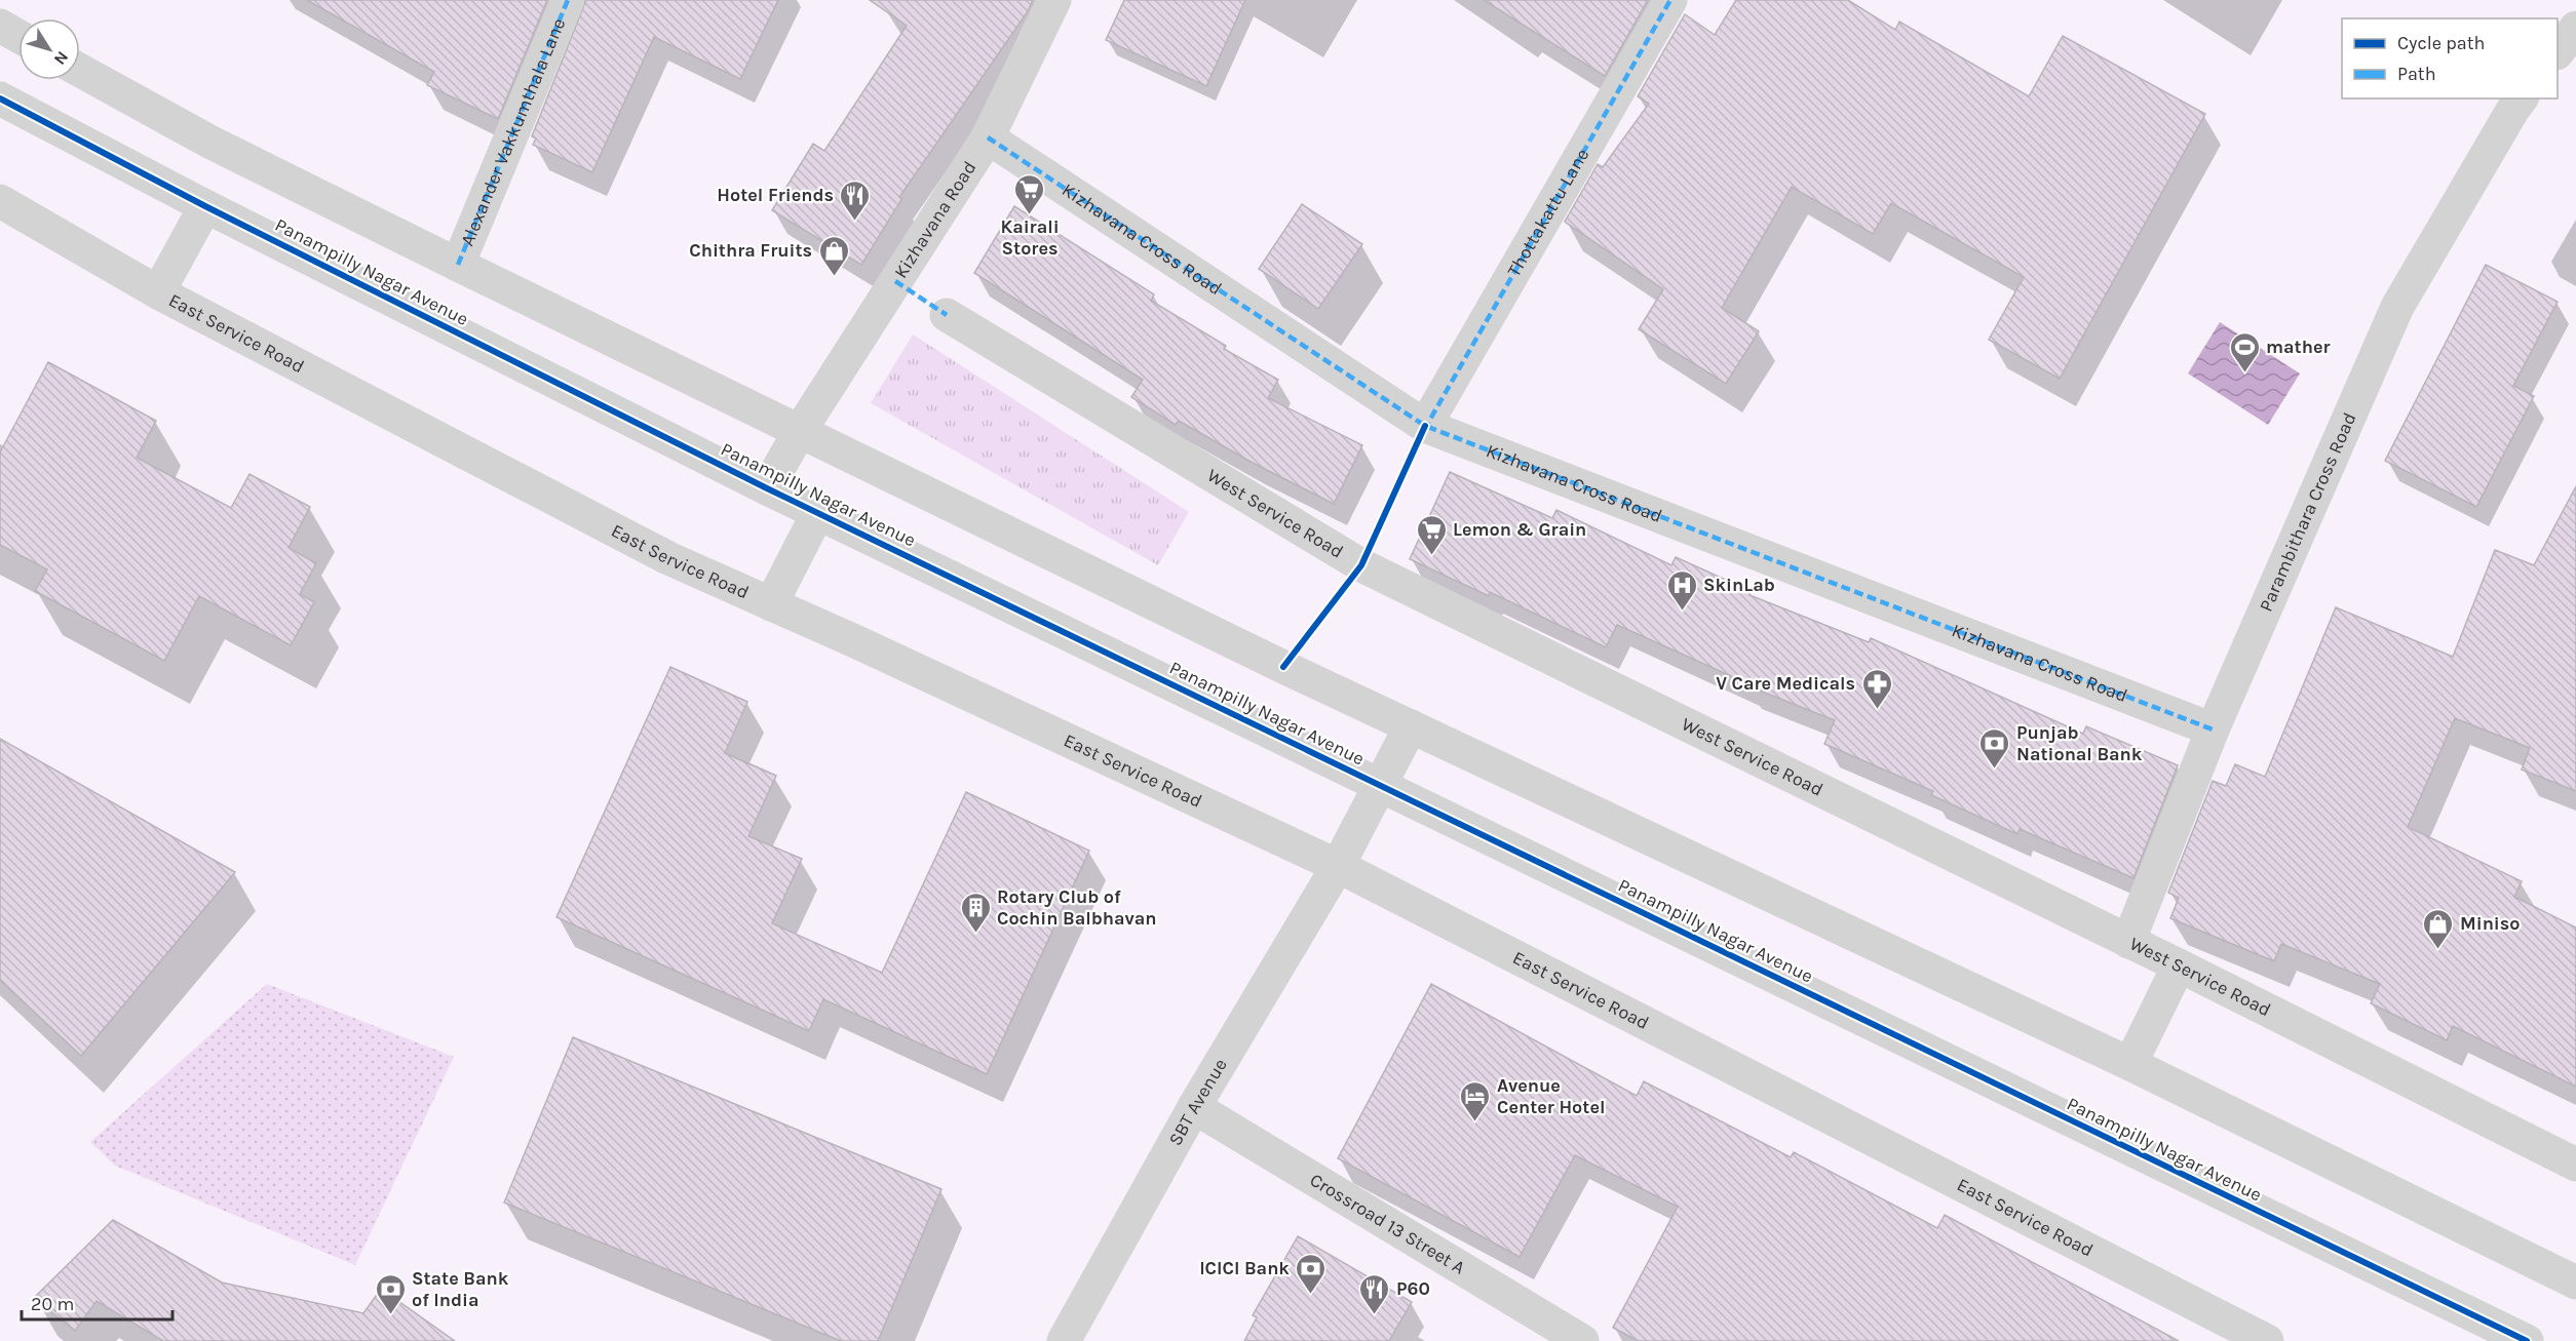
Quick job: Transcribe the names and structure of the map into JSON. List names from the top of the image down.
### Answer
{
  "streets": {
    "street": [
      "Alexander Vakkumthala Lane",
      "Thottakattu Lane",
      "Kizhavana Road",
      "Kizhavana Cross Road",
      "Panampilly Nagar Avenue",
      "East Service Road",
      "Parambithara Cross Road",
      "West Service Road",
      "SBT Avenue",
      "Crossroad 13 Street A"
    ]
  },
  "crossings": [
    ["Thottakattu Lane", "Kizhavana Cross Road"],
    ["Kizhavana Road", "Kizhavana Cross Road"],
    ["Kizhavana Road", "Panampilly Nagar Avenue"],
    ["Kizhavana Cross Road", "Parambithara Cross Road"],
    ["Panampilly Nagar Avenue", "SBT Avenue"],
    ["East Service Road", "SBT Avenue"],
    ["Parambithara Cross Road", "West Service Road"],
    ["SBT Avenue", "Crossroad 13 Street A"]
  ],
  "places": {
    "supermarket": ["Kairali Stores", "Lemon & Grain"],
    "restaurant": ["Hotel Friends", "P60"],
    "shop": ["Chithra Fruits", "Miniso"],
    "sports": ["mather"],
    "hospital": ["SkinLab"],
    "pharmacy": ["V Care Medicals"],
    "bank": ["Punjab National Bank", "ICICI Bank", "State Bank of India"],
    "building": ["Rotary Club of Cochin Balbhavan"],
    "hotel": ["Avenue Center Hotel"]
  },
  "legend": ["Cycle path", "Path"],
  "scale_bar": "20 m",
  "north": "bottom right"
}
